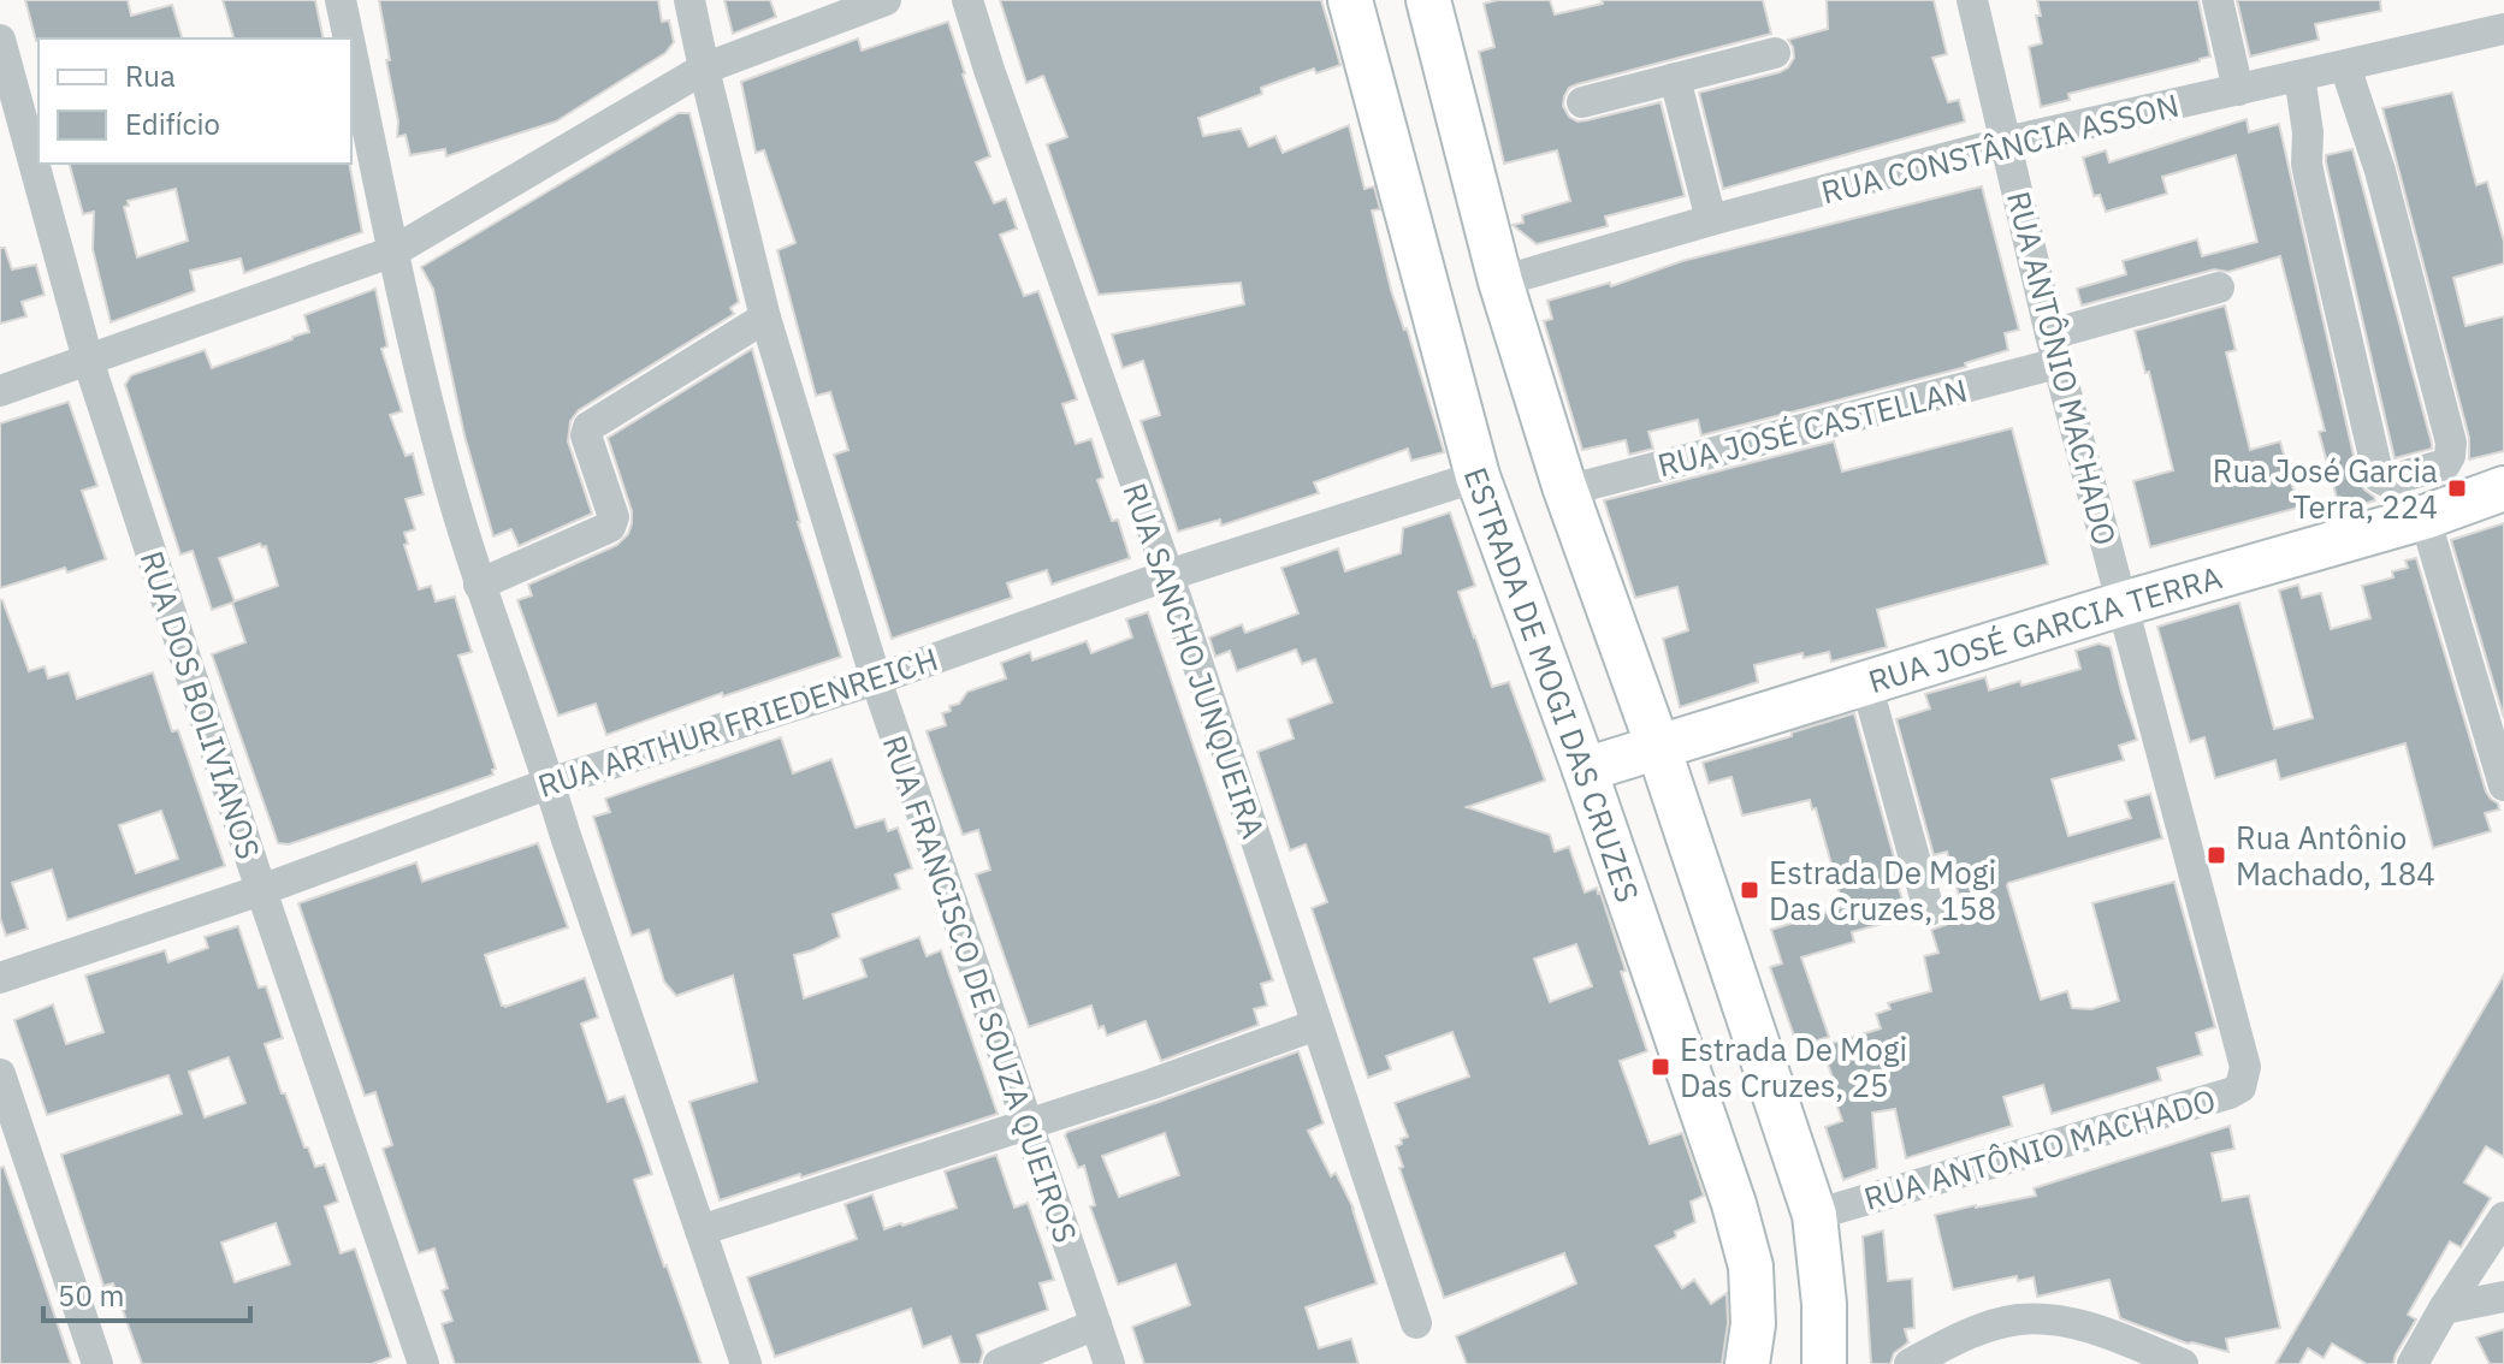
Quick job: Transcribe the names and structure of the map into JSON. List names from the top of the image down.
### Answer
{
  "streets": {
    "main road": ["RUA JOSÉ GARCIA TERRA", "ESTRADA DE MOGI DAS CRUZES"],
    "street": [
      "RUA CONSTÂNCIA ASSON",
      "RUA ANTÔNIO MACHADO",
      "RUA JOSÉ CASTELLAN",
      "RUA SANCHO JUNQUEIRA",
      "RUA DOS BOLIVIANOS",
      "RUA ARTHUR FRIEDENREICH",
      "RUA FRANCISCO DE SOUZA QUEIROS"
    ]
  },
  "crossings": [
    ["RUA CONSTÂNCIA ASSON", "RUA ANTÔNIO MACHADO"],
    ["RUA ANTÔNIO MACHADO", "RUA JOSÉ CASTELLAN"],
    ["RUA ANTÔNIO MACHADO", "RUA JOSÉ GARCIA TERRA"],
    ["RUA JOSÉ GARCIA TERRA", "ESTRADA DE MOGI DAS CRUZES"],
    ["RUA SANCHO JUNQUEIRA", "RUA ARTHUR FRIEDENREICH"],
    ["ESTRADA DE MOGI DAS CRUZES", "RUA ARTHUR FRIEDENREICH"],
    ["RUA DOS BOLIVIANOS", "RUA ARTHUR FRIEDENREICH"],
    ["RUA ARTHUR FRIEDENREICH", "RUA FRANCISCO DE SOUZA QUEIROS"]
  ],
  "places": {
    "transit": [
      "Rua José Garcia Terra, 224",
      "Rua Antônio Machado, 184",
      "Estrada De Mogi Das Cruzes, 158",
      "Estrada De Mogi Das Cruzes, 25"
    ]
  },
  "legend": ["Rua", "Edifício"],
  "scale_bar": "50 m"
}
